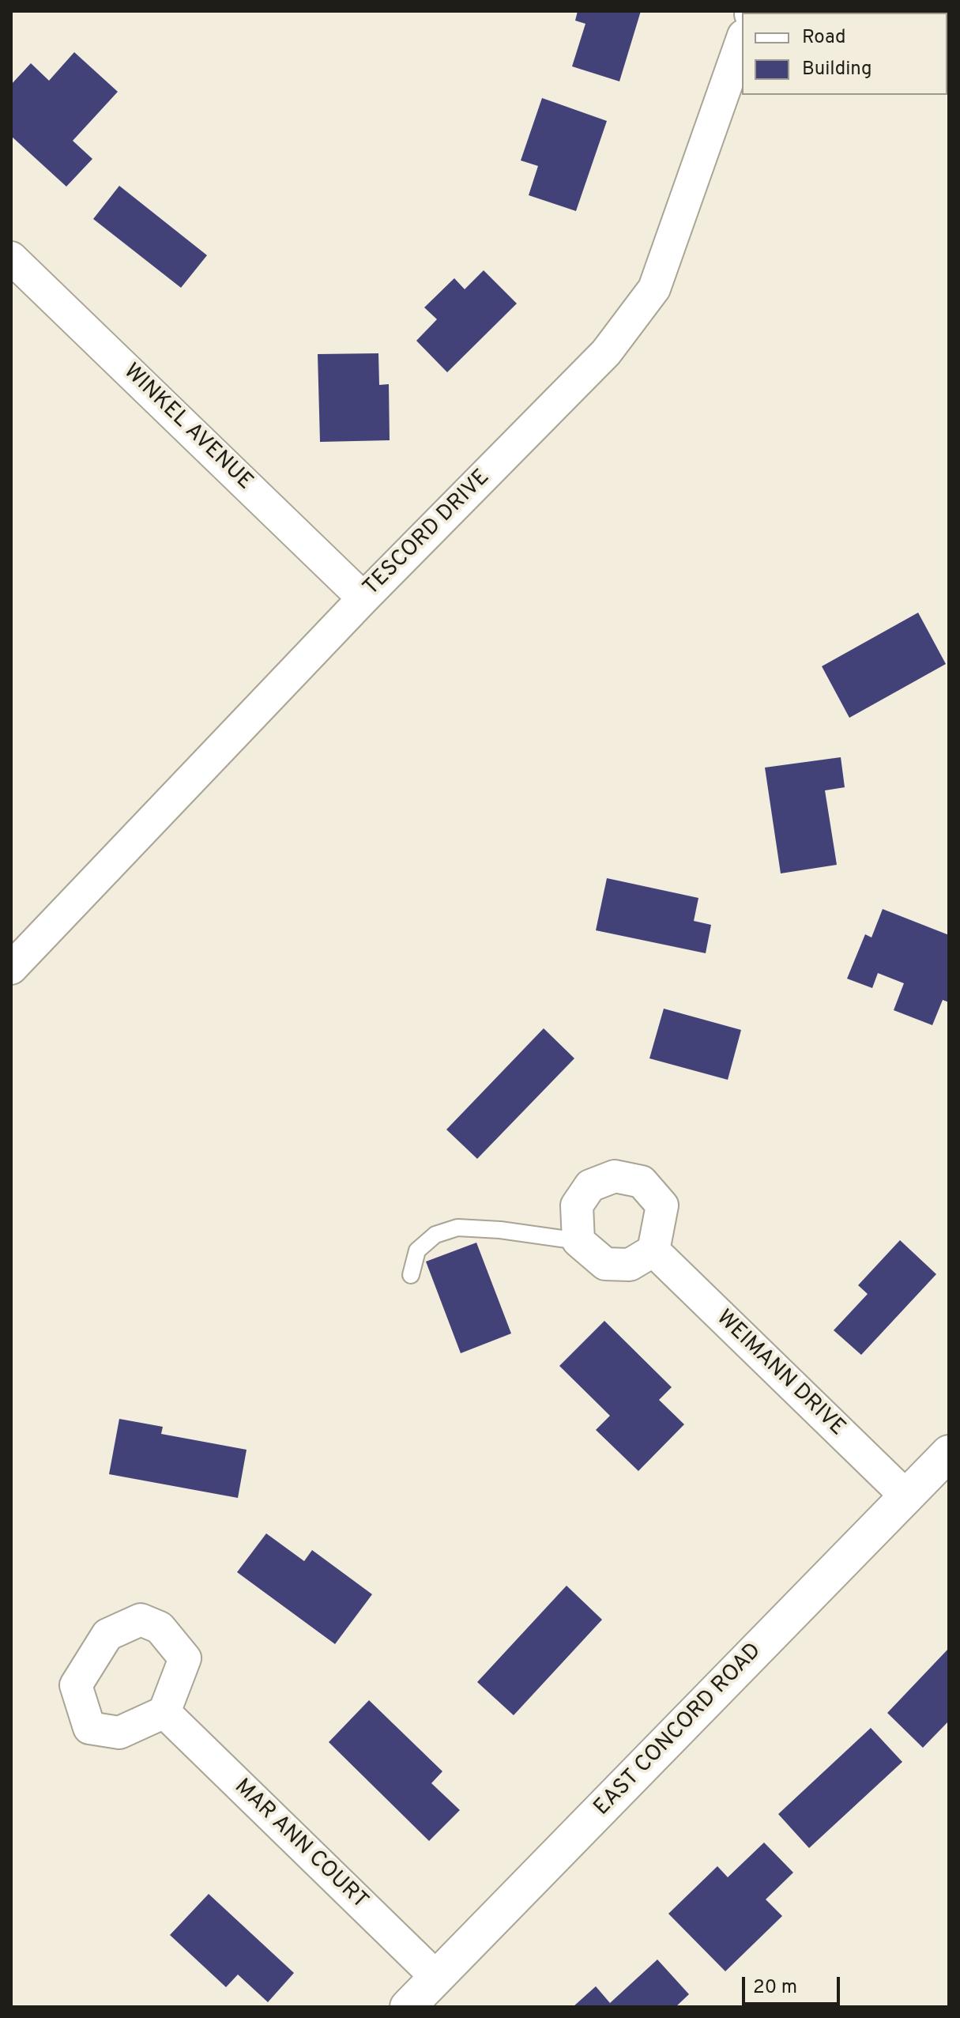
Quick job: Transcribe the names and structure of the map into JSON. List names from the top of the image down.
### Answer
{
  "streets": {
    "street": [
      "WINKEL AVENUE",
      "TESCORD DRIVE",
      "WEIMANN DRIVE",
      "EAST CONCORD ROAD",
      "MAR ANN COURT"
    ]
  },
  "crossings": [
    ["WINKEL AVENUE", "TESCORD DRIVE"],
    ["WEIMANN DRIVE", "EAST CONCORD ROAD"],
    ["EAST CONCORD ROAD", "MAR ANN COURT"]
  ],
  "legend": ["Road", "Building"],
  "scale_bar": "20 m"
}
